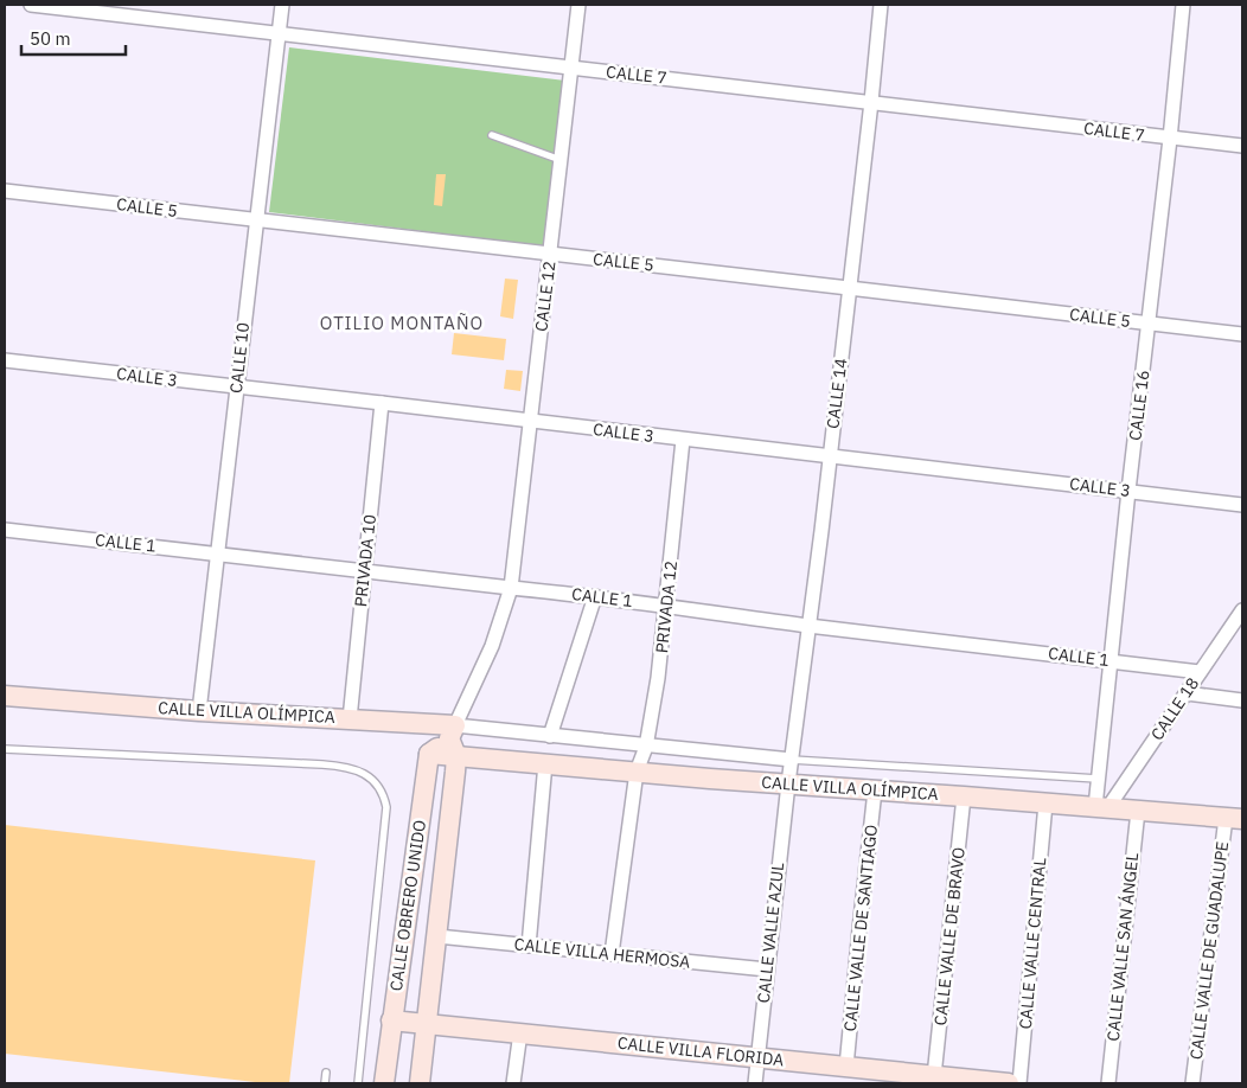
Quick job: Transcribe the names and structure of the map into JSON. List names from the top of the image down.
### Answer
{
  "streets": {
    "street": [
      "CALLE 7",
      "CALLE 5",
      "CALLE 12",
      "CALLE 10",
      "CALLE 3",
      "CALLE 14",
      "CALLE 16",
      "CALLE 1",
      "PRIVADA 10",
      "PRIVADA 12",
      "CALLE 18",
      "CALLE VILLA OLÍMPICA",
      "CALLE OBRERO UNIDO",
      "CALLE VALLE DE SANTIAGO",
      "CALLE VALLE AZUL",
      "CALLE VALLE DE BRAVO",
      "CALLE VALLE CENTRAL",
      "CALLE VALLE SAN ÁNGEL",
      "CALLE VALLE DE GUADALUPE",
      "CALLE VILLA HERMOSA",
      "CALLE VILLA FLORIDA"
    ]
  },
  "crossings": [
    ["CALLE 7", "CALLE 12"],
    ["CALLE 7", "CALLE 10"],
    ["CALLE 7", "CALLE 14"],
    ["CALLE 7", "CALLE 16"],
    ["CALLE 5", "CALLE 12"],
    ["CALLE 5", "CALLE 10"],
    ["CALLE 5", "CALLE 14"],
    ["CALLE 5", "CALLE 16"],
    ["CALLE 12", "CALLE 3"],
    ["CALLE 12", "CALLE 1"],
    ["CALLE 12", "CALLE OBRERO UNIDO"],
    ["CALLE 10", "CALLE 3"],
    ["CALLE 10", "CALLE 1"],
    ["CALLE 10", "CALLE VILLA OLÍMPICA"],
    ["CALLE 3", "CALLE 14"],
    ["CALLE 3", "CALLE 16"],
    ["CALLE 3", "PRIVADA 10"],
    ["CALLE 3", "PRIVADA 12"],
    ["CALLE 14", "CALLE 1"],
    ["CALLE 14", "CALLE VILLA OLÍMPICA"],
    ["CALLE 14", "CALLE VALLE AZUL"],
    ["CALLE 16", "CALLE 1"],
    ["CALLE 16", "CALLE 18"],
    ["CALLE 16", "CALLE VILLA OLÍMPICA"],
    ["CALLE 1", "PRIVADA 10"],
    ["CALLE 1", "PRIVADA 12"],
    ["CALLE 1", "CALLE 18"],
    ["CALLE 1", "CALLE OBRERO UNIDO"],
    ["PRIVADA 10", "CALLE VILLA OLÍMPICA"],
    ["PRIVADA 12", "CALLE VILLA OLÍMPICA"],
    ["PRIVADA 12", "CALLE VILLA HERMOSA"],
    ["CALLE 18", "CALLE VILLA OLÍMPICA"],
    ["CALLE VILLA OLÍMPICA", "CALLE OBRERO UNIDO"],
    ["CALLE VILLA OLÍMPICA", "CALLE VALLE DE SANTIAGO"],
    ["CALLE VILLA OLÍMPICA", "CALLE VALLE AZUL"],
    ["CALLE VILLA OLÍMPICA", "CALLE VALLE DE BRAVO"],
    ["CALLE VILLA OLÍMPICA", "CALLE VALLE CENTRAL"],
    ["CALLE VILLA OLÍMPICA", "CALLE VALLE SAN ÁNGEL"],
    ["CALLE VILLA OLÍMPICA", "CALLE VALLE DE GUADALUPE"],
    ["CALLE OBRERO UNIDO", "CALLE VILLA HERMOSA"],
    ["CALLE OBRERO UNIDO", "CALLE VILLA FLORIDA"],
    ["CALLE VALLE DE SANTIAGO", "CALLE VILLA FLORIDA"],
    ["CALLE VALLE AZUL", "CALLE VILLA HERMOSA"],
    ["CALLE VALLE AZUL", "CALLE VILLA FLORIDA"],
    ["CALLE VALLE DE BRAVO", "CALLE VILLA FLORIDA"]
  ],
  "districts": ["OTILIO MONTAÑO"],
  "scale_bar": "50 m"
}
